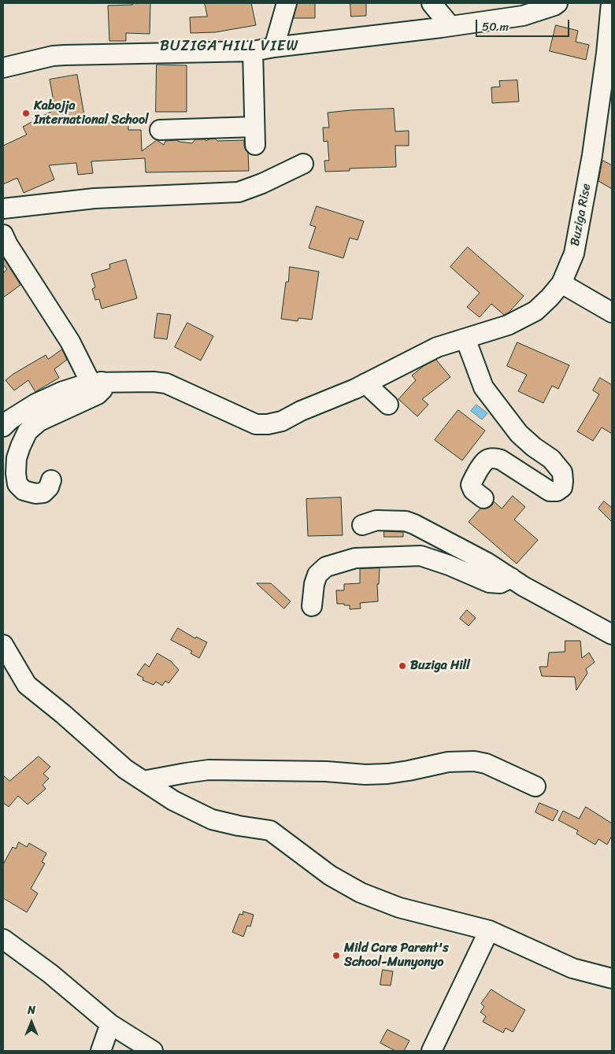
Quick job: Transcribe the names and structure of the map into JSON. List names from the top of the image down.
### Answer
{
  "streets": {
    "street": ["Buziga Rise"]
  },
  "districts": ["BUZIGA HILL VIEW"],
  "places": ["Kabojja International School", "Buziga Hill", "Mild Care Parent's School-Munyonyo"],
  "scale_bar": "50 m",
  "north": "top"
}
